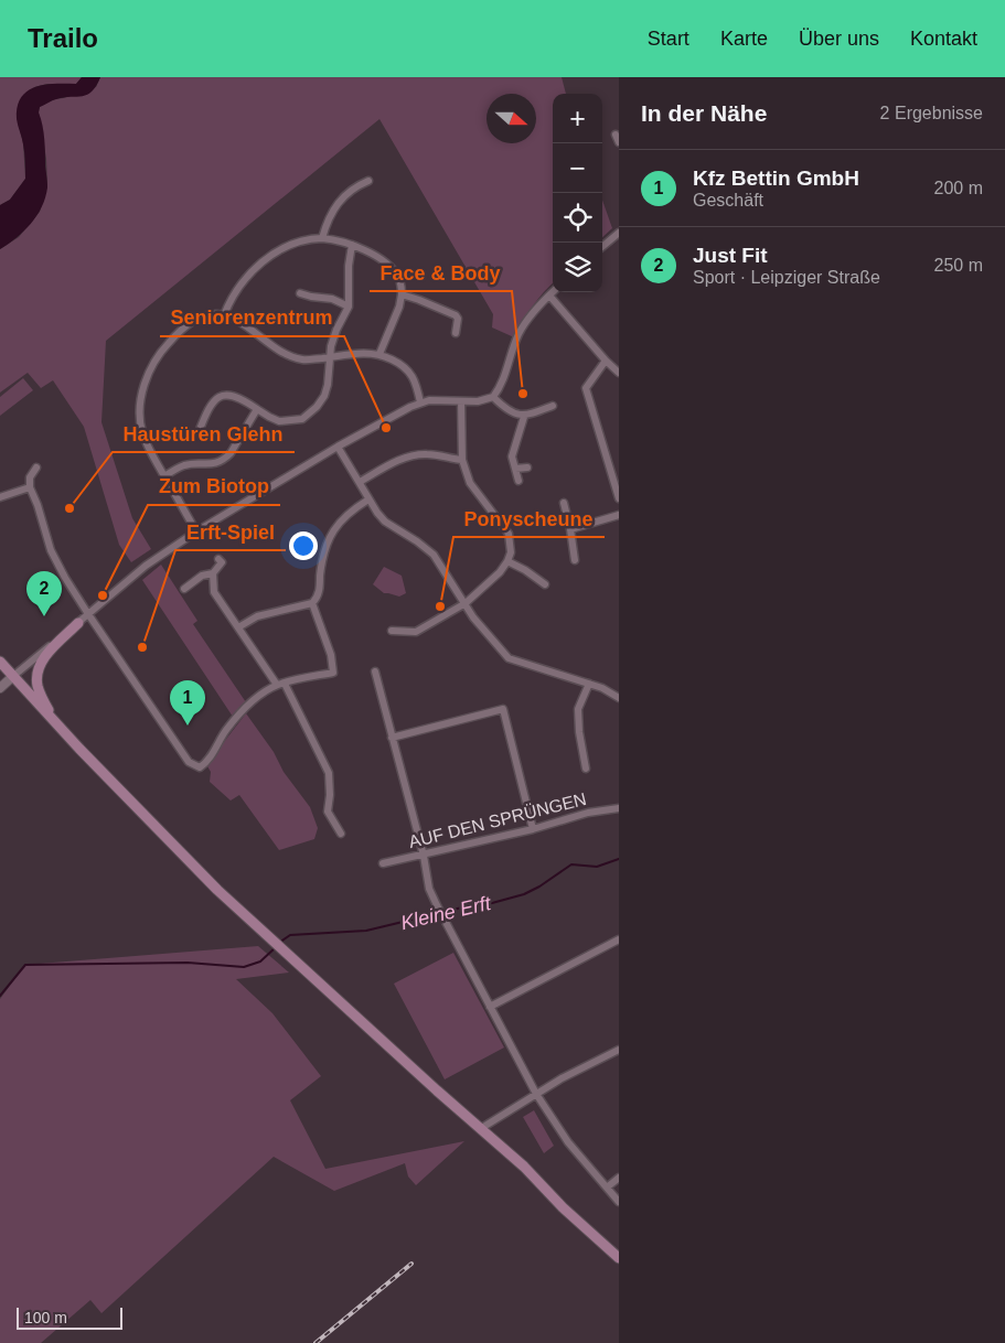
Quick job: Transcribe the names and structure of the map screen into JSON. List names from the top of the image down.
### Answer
{
  "streets": {
    "street": ["AUF DEN SPRÜNGEN"]
  },
  "water": ["Kleine Erft"],
  "places": [
    "Face & Body",
    "Seniorenzentrum",
    "Haustüren Glehn",
    "Zum Biotop",
    "Ponyscheune",
    "Erft-Spiel"
  ],
  "scale_bar": "100 m",
  "north": "right",
  "page": {
    "header": "Trailo",
    "nav": [
      "Start",
      "Karte",
      "Über uns",
      "Kontakt"
    ],
    "heading": ["In der Nähe", "2 Ergebnisse"],
    "map_buttons": ["+", "−"],
    "list": [
      {
        "mark": "1",
        "name": "Kfz Bettin GmbH",
        "note": "Geschäft",
        "value": "200 m"
      },
      {
        "mark": "2",
        "name": "Just Fit",
        "note": "Sport · Leipziger Straße",
        "value": "250 m"
      }
    ],
    "pins": ["2", "1"],
    "scale": "100 m"
  }
}
